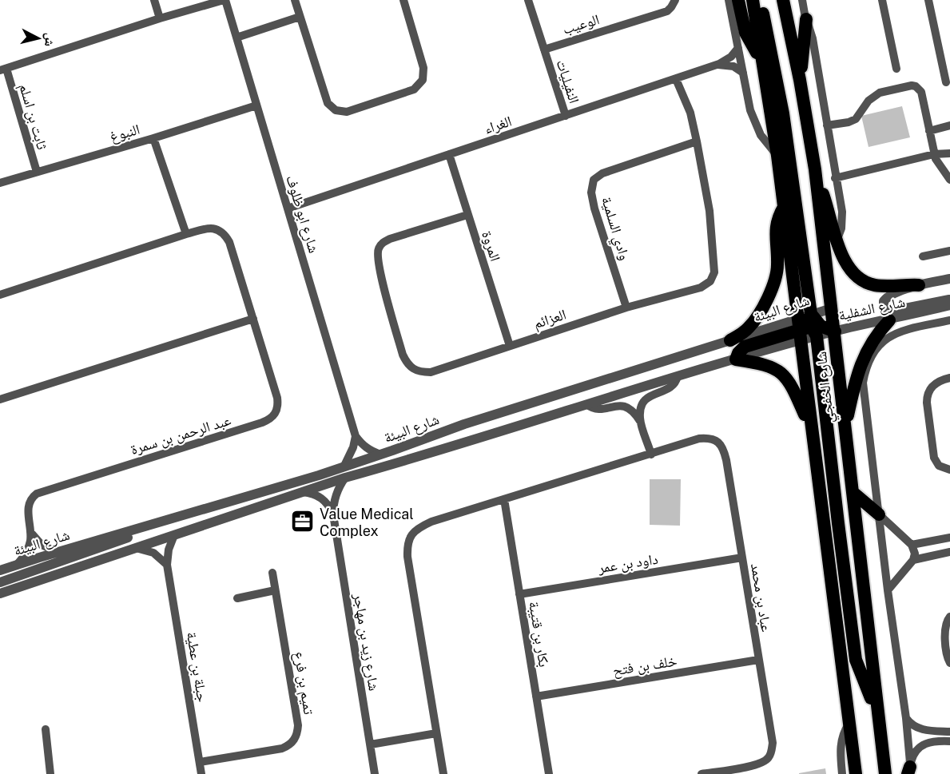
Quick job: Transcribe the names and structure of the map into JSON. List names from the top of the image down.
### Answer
{
  "streets": {
    "highway": ["شارع الخفجي"],
    "street": [
      "الوعيب",
      "النفيليات",
      "ثابت بن اسلم",
      "الغراء",
      "النبوغ",
      "شارع ابو ظلوف",
      "وادي السلمية",
      "المروة",
      "شارع البيئة",
      "شارع الشفلية",
      "العزائم",
      "عبد الرحمن بن سمرة",
      "داود بن عمر",
      "عباد بن محمد",
      "بكار بن قتيبة",
      "شارع زيد بن مهاجر",
      "خلف بن فتح",
      "جبلة بن عطية",
      "تميم بن فرع"
    ]
  },
  "crossings": [
    ["الوعيب", "النفيليات"],
    ["النفيليات", "الغراء"],
    ["ثابت بن اسلم", "النبوغ"],
    ["ثابت بن اسلم", "شارع ابو ظلوف"],
    ["الغراء", "شارع ابو ظلوف"],
    ["الغراء", "المروة"],
    ["الغراء", "العزائم"],
    ["النبوغ", "شارع ابو ظلوف"],
    ["وادي السلمية", "العزائم"],
    ["المروة", "العزائم"],
    ["شارع البيئة", "شارع الخفجي"],
    ["شارع البيئة", "عبد الرحمن بن سمرة"],
    ["شارع البيئة", "شارع زيد بن مهاجر"],
    ["شارع البيئة", "جبلة بن عطية"],
    ["شارع الشفلية", "شارع الخفجي"],
    ["داود بن عمر", "عباد بن محمد"],
    ["داود بن عمر", "بكار بن قتيبة"],
    ["عباد بن محمد", "بكار بن قتيبة"],
    ["عباد بن محمد", "خلف بن فتح"],
    ["بكار بن قتيبة", "خلف بن فتح"],
    ["جبلة بن عطية", "تميم بن فرع"]
  ],
  "places": {
    "office": ["Value Medical Complex"]
  },
  "north": "right"
}
